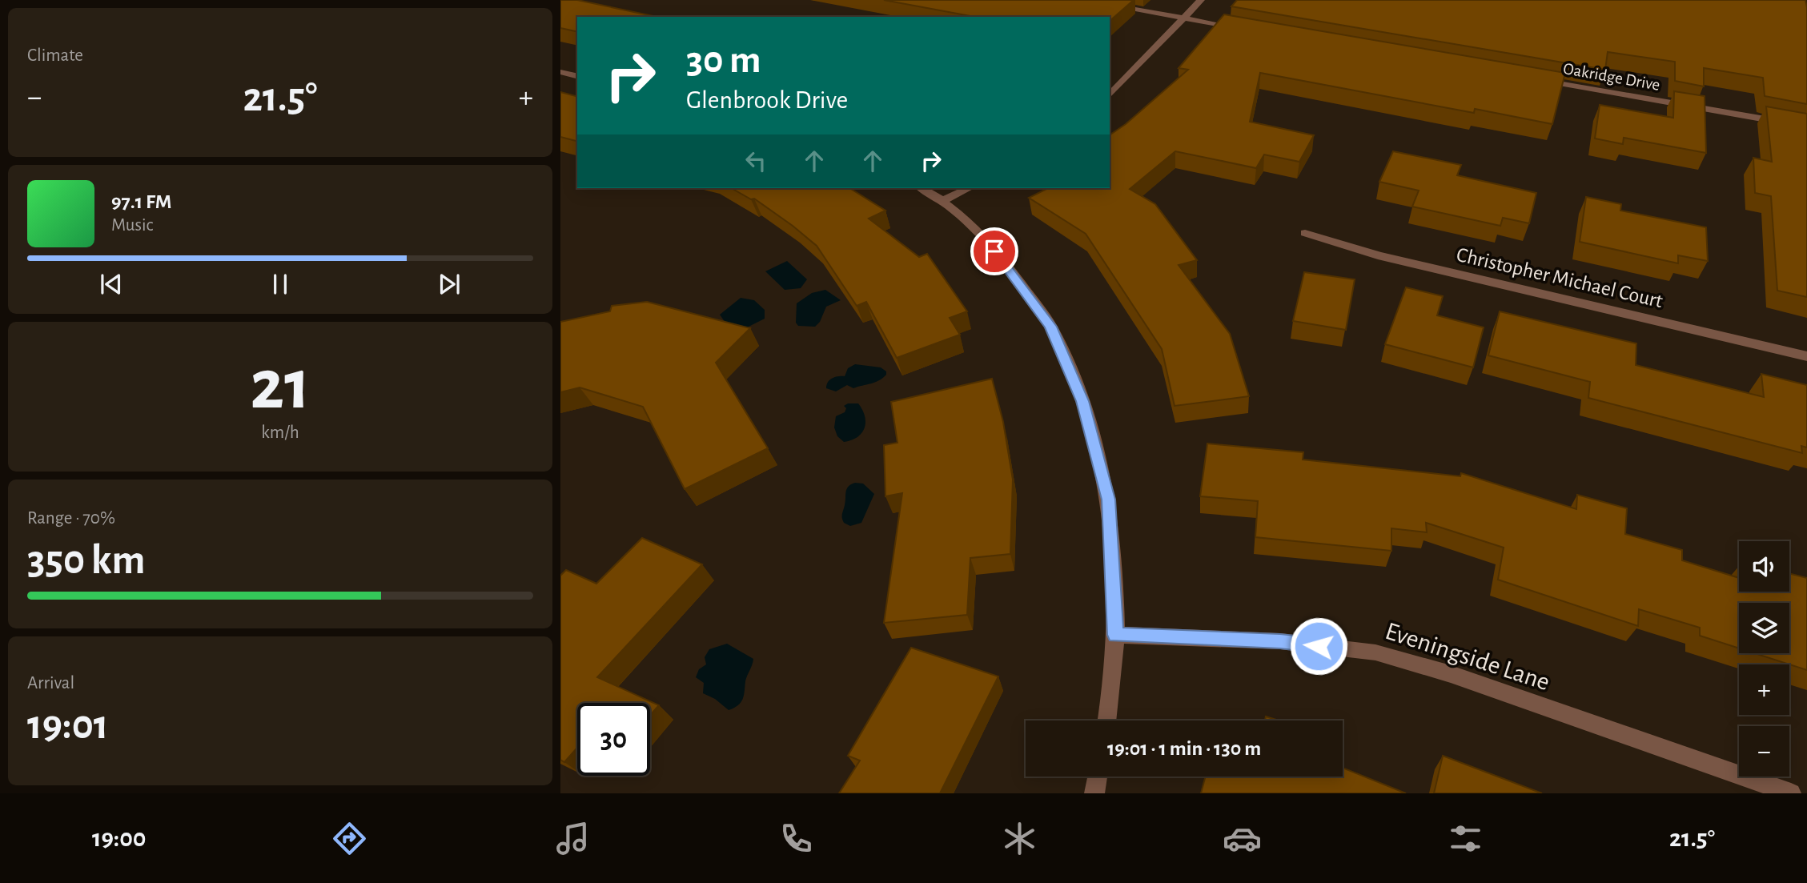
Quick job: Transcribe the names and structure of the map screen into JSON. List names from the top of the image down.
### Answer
{
  "streets": {
    "street": ["Oakridge Drive", "Christopher Michael Court", "Eveningside Lane"]
  },
  "page": {
    "tile": [
      "Climate",
      ["21", "km/h"],
      ["Range · 70%", "350 km"],
      ["Arrival", "19:01"]
    ],
    "turn": ["30 m", "Glenbrook Drive"],
    "heat": ["−", "21.5°", "+"],
    "song": ["97.1 FM", "Music"],
    "map_buttons": ["+", "−"],
    "limit": "30",
    "trip": "19:01 · 1 min · 130 m",
    "tabs": ["19:00", "21.5°"]
  }
}
